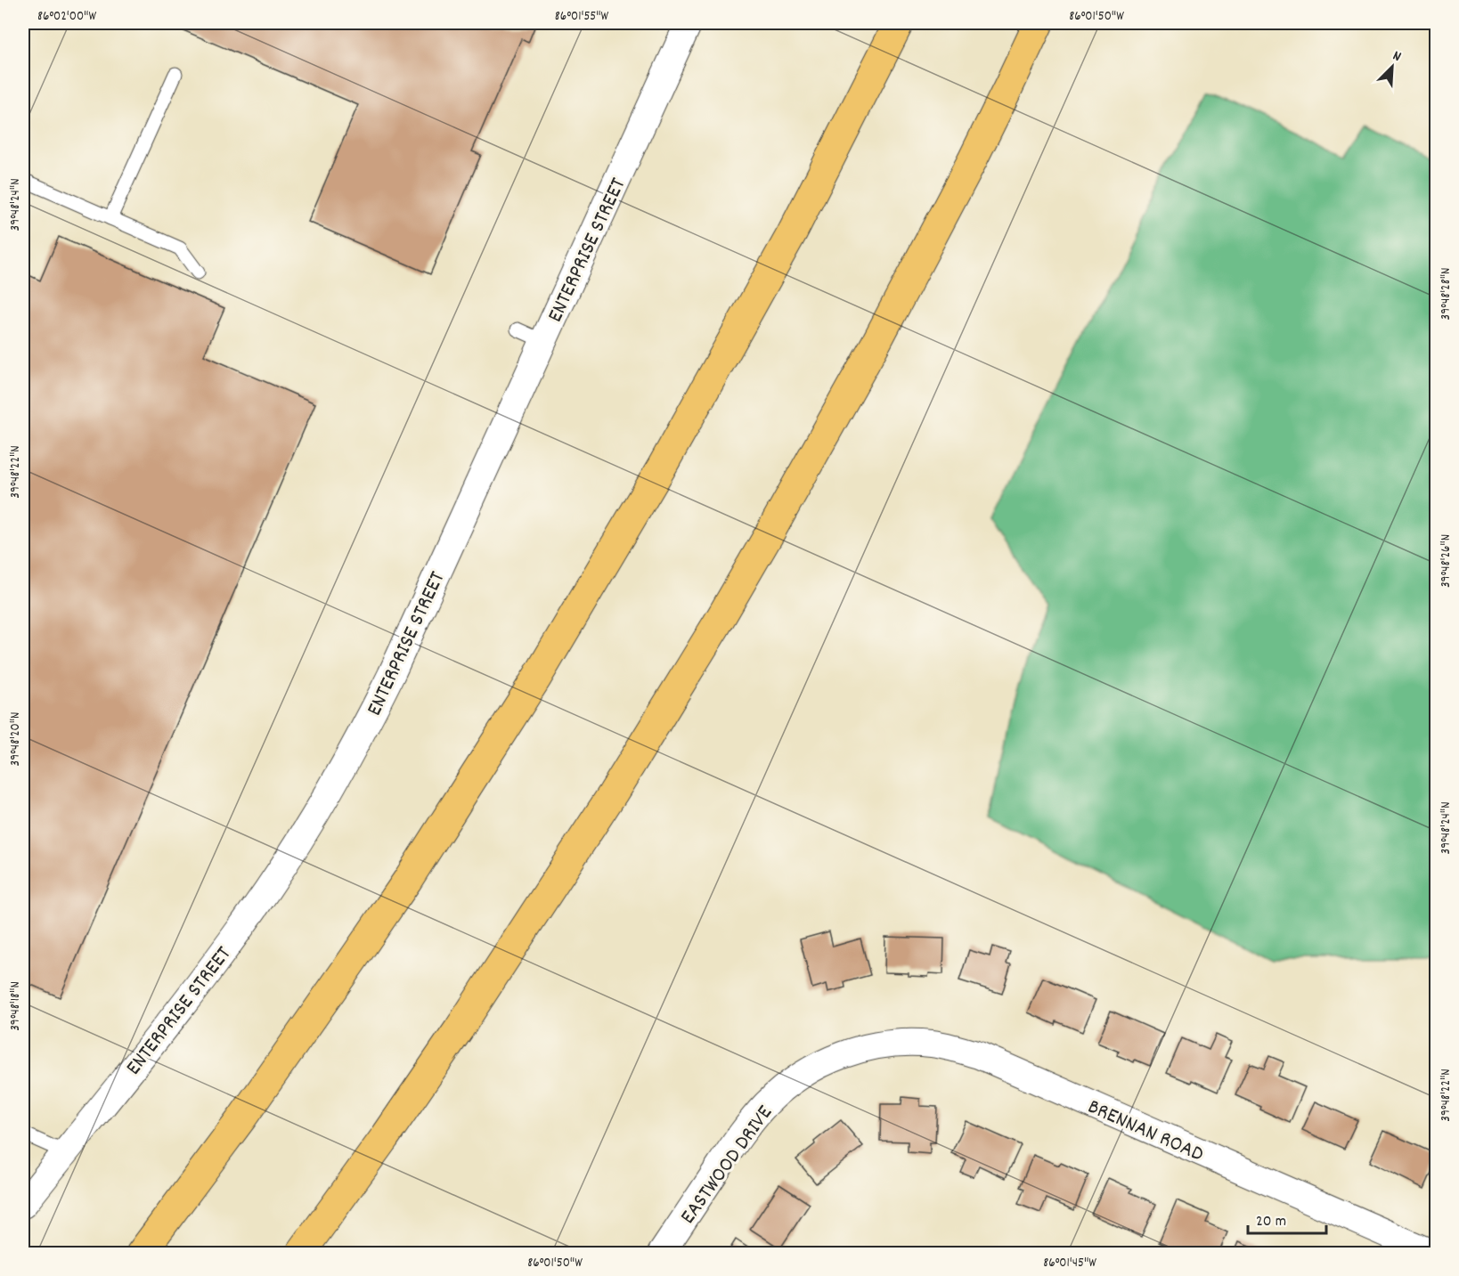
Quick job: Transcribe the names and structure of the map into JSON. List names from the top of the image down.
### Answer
{
  "streets": {
    "street": ["ENTERPRISE STREET", "BRENNAN ROAD", "EASTWOOD DRIVE"]
  },
  "crossings": [
    ["BRENNAN ROAD", "EASTWOOD DRIVE"]
  ],
  "scale_bar": "20 m",
  "north": "top right",
  "coordinates": [
    "86°02'00\"W",
    "86°01'55\"W",
    "86°01'50\"W",
    "39°48'24\"N",
    "39°48'28\"N",
    "39°48'22\"N",
    "39°48'26\"N",
    "39°48'20\"N",
    "39°48'18\"N",
    "86°01'45\"W"
  ]
}
